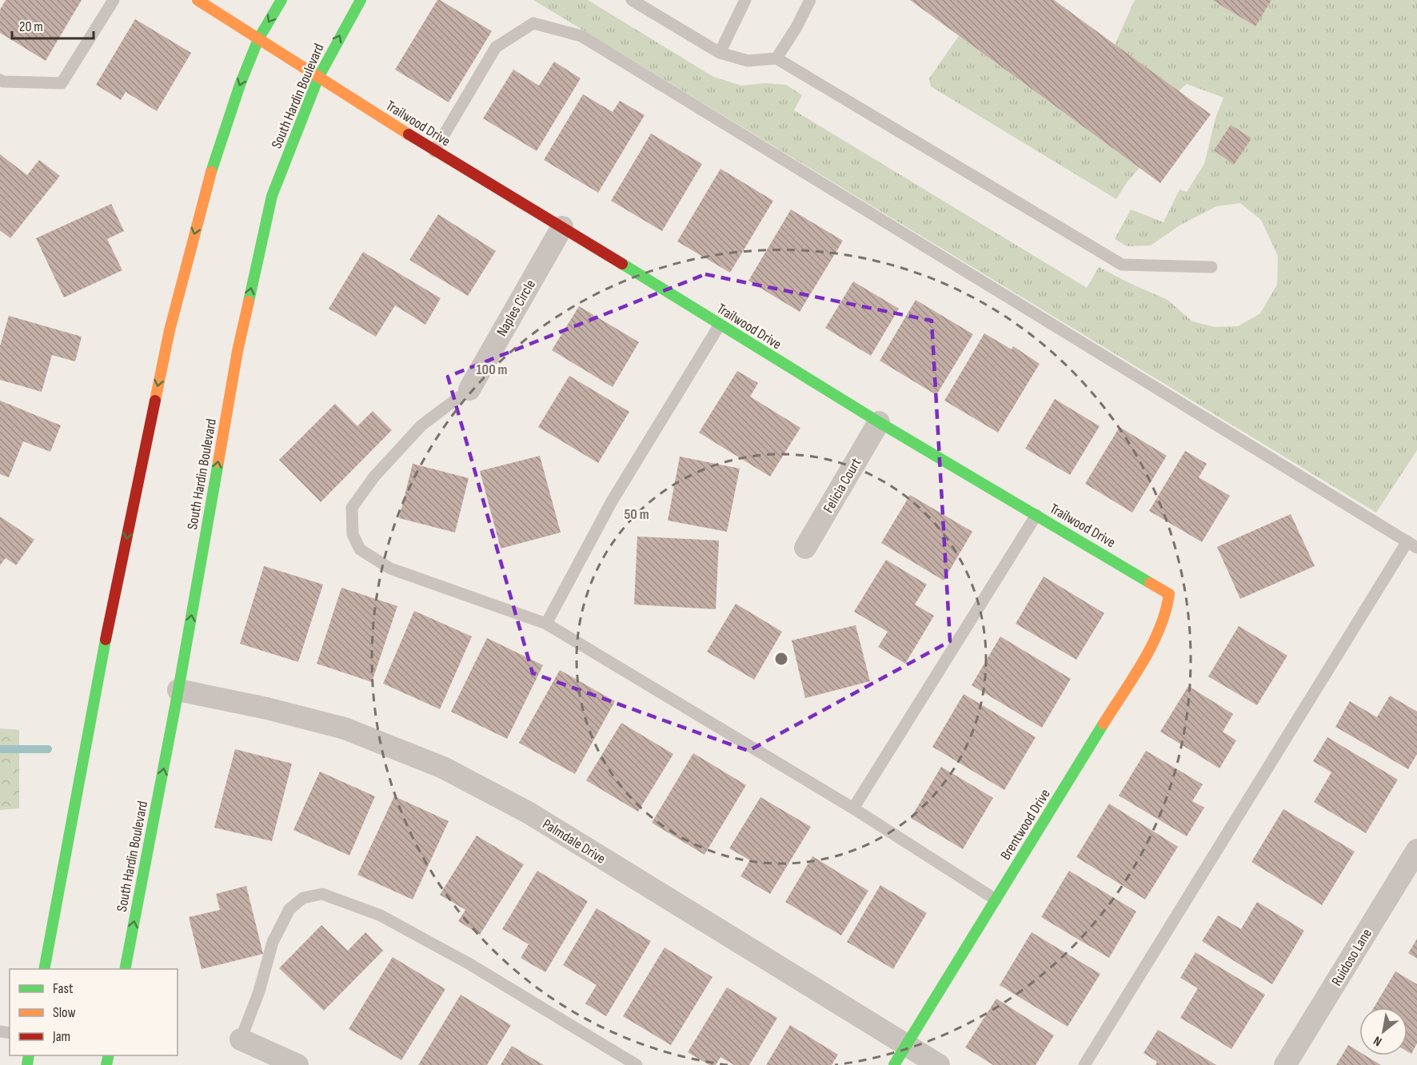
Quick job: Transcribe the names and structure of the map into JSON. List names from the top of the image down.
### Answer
{
  "streets": {
    "main road": ["South Hardin Boulevard", "Trailwood Drive", "Brentwood Drive"],
    "street": [
      "Naples Circle",
      "Felicia Court",
      "Palmdale Drive",
      "Ruidoso Lane"
    ]
  },
  "crossings": [
    ["South Hardin Boulevard", "Trailwood Drive"],
    ["South Hardin Boulevard", "Palmdale Drive"],
    ["Trailwood Drive", "Naples Circle"],
    ["Trailwood Drive", "Felicia Court"],
    ["Trailwood Drive", "Brentwood Drive"],
    ["Brentwood Drive", "Palmdale Drive"]
  ],
  "legend": ["Fast", "Slow", "Jam"],
  "scale_bar": "20 m",
  "north": "bottom left",
  "rings": ["100 m", "50 m"]
}
